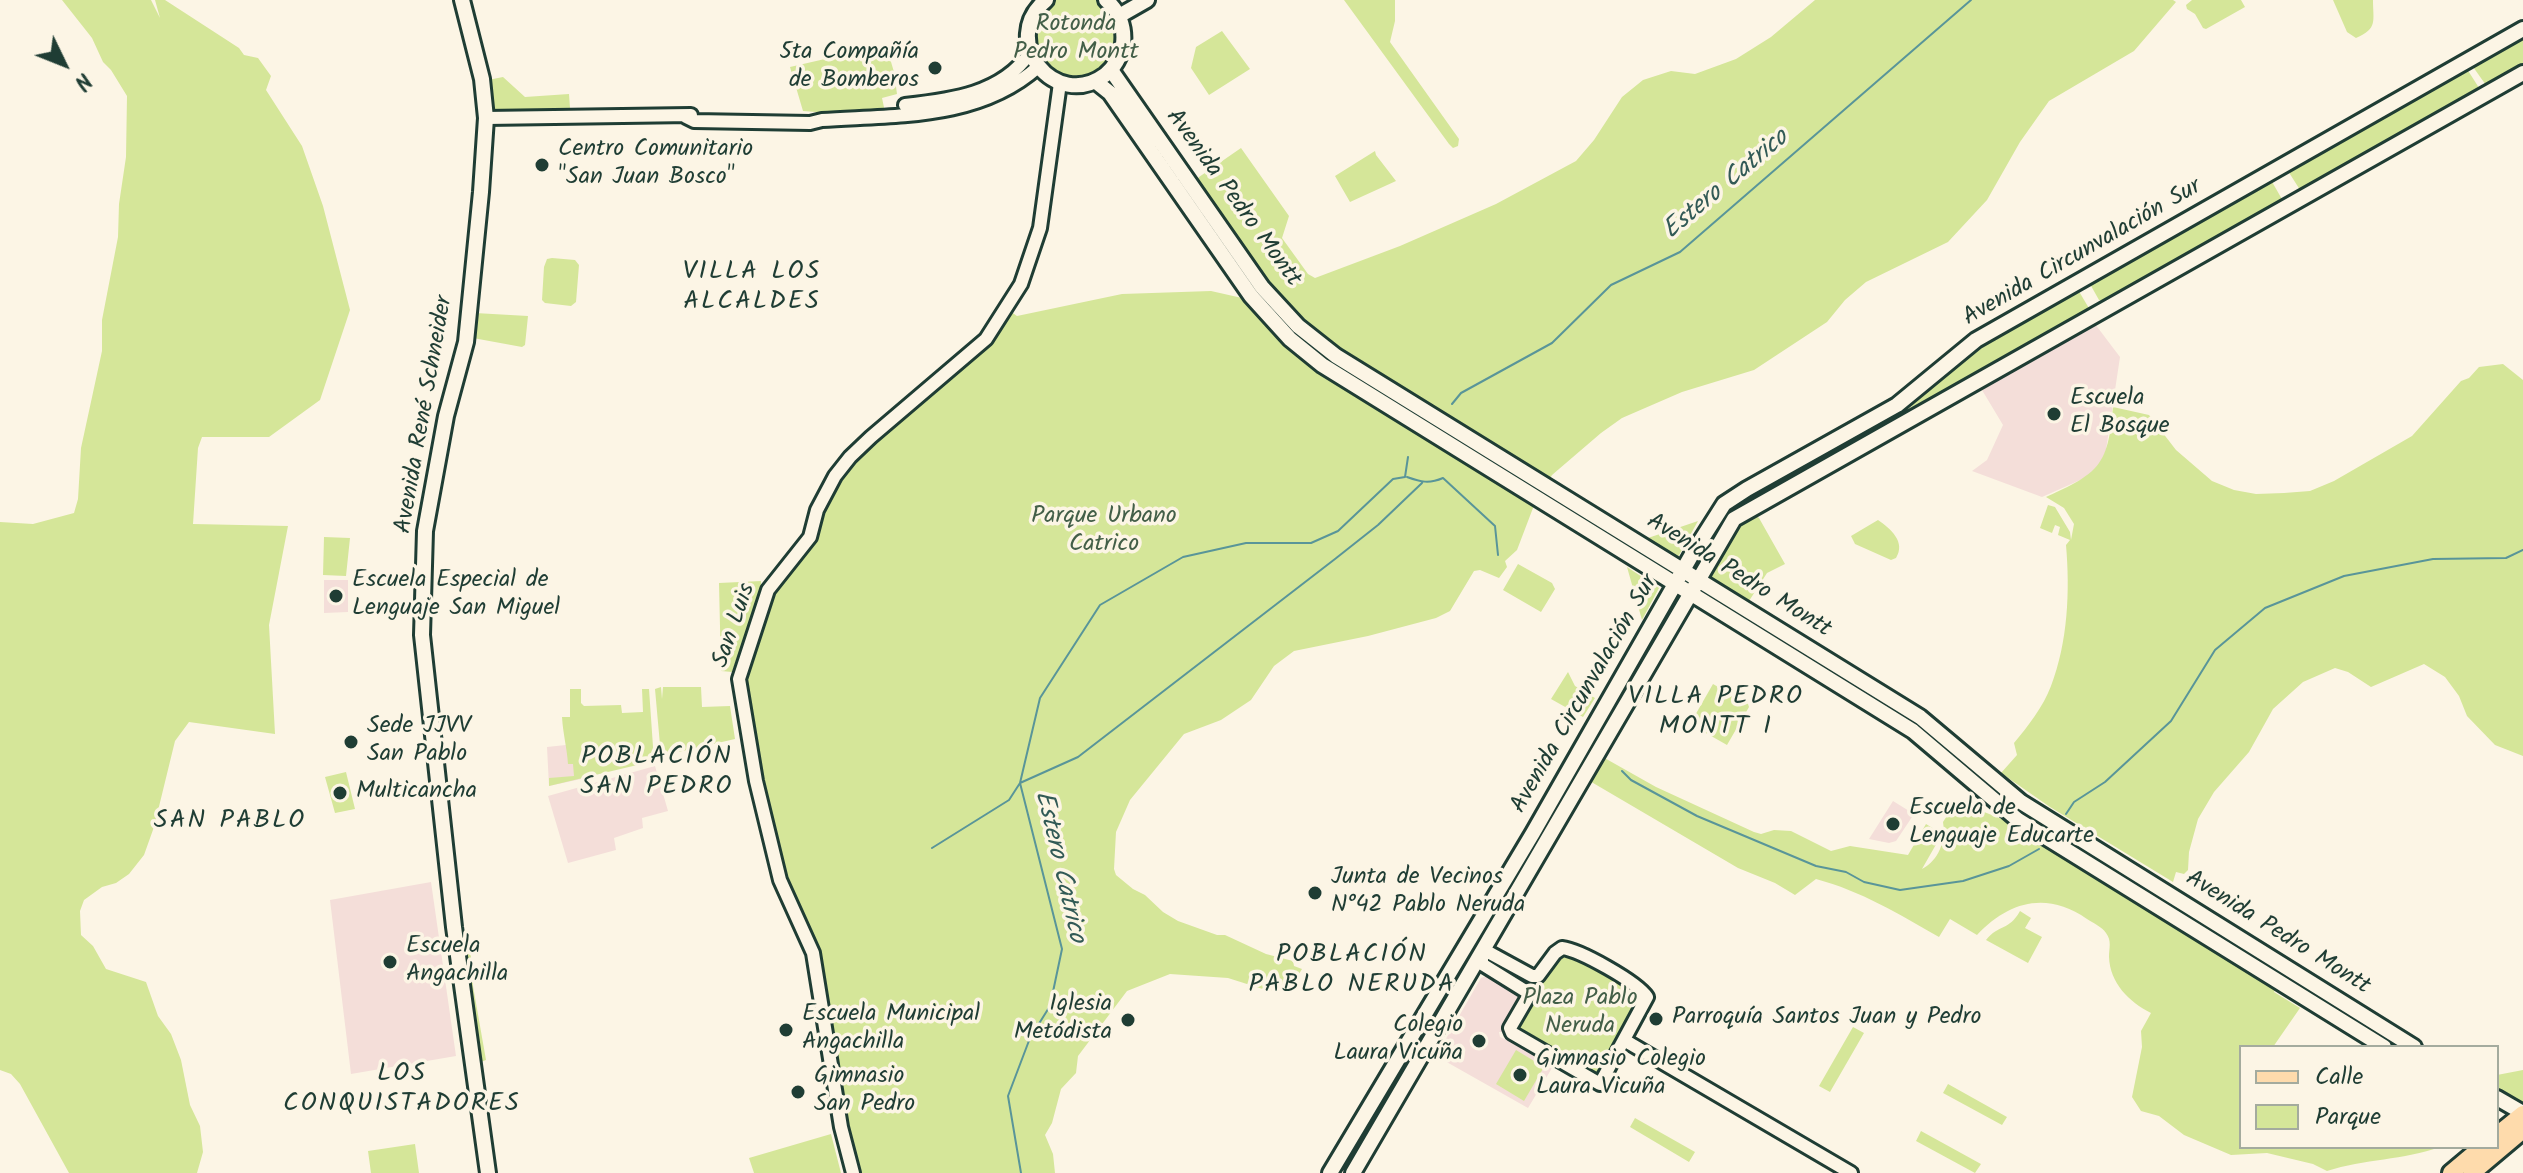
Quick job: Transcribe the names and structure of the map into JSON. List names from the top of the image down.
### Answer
{
  "streets": {
    "main road": ["Avenida Pedro Montt", "Avenida Circunvalación Sur", "Avenida René Schneider"],
    "street": ["San Luis"]
  },
  "crossings": [
    ["Avenida Pedro Montt", "Avenida Circunvalación Sur"]
  ],
  "districts": [
    "VILLA LOS ALCALDES",
    "VILLA PEDRO MONTT I",
    "POBLACIÓN SAN PEDRO",
    "SAN PABLO",
    "POBLACIÓN PABLO NERUDA",
    "LOS CONQUISTADORES"
  ],
  "water": ["Estero Catrico"],
  "parks": ["Rotonda Pedro Montt", "Parque Urbano Catrico", "Plaza Pablo Neruda"],
  "places": [
    "5ta Compañía de Bomberos",
    "Centro Comunitario \"San Juan Bosco\"",
    "Escuela El Bosque",
    "Escuela Especial de Lenguaje San Miguel",
    "Sede JJVV San Pablo",
    "Multicancha",
    "Escuela de Lenguaje Educarte",
    "Junta de Vecinos N°42 Pablo Neruda",
    "Escuela Angachilla",
    "Parroquía Santos Juan y Pedro",
    "Iglesia Metódista",
    "Escuela Municipal Angachilla",
    "Colegio Laura Vicuña",
    "Gimnasio Colegio Laura Vicuña",
    "Gimnasio San Pedro"
  ],
  "legend": ["Calle", "Parque"],
  "north": "bottom right"
}
